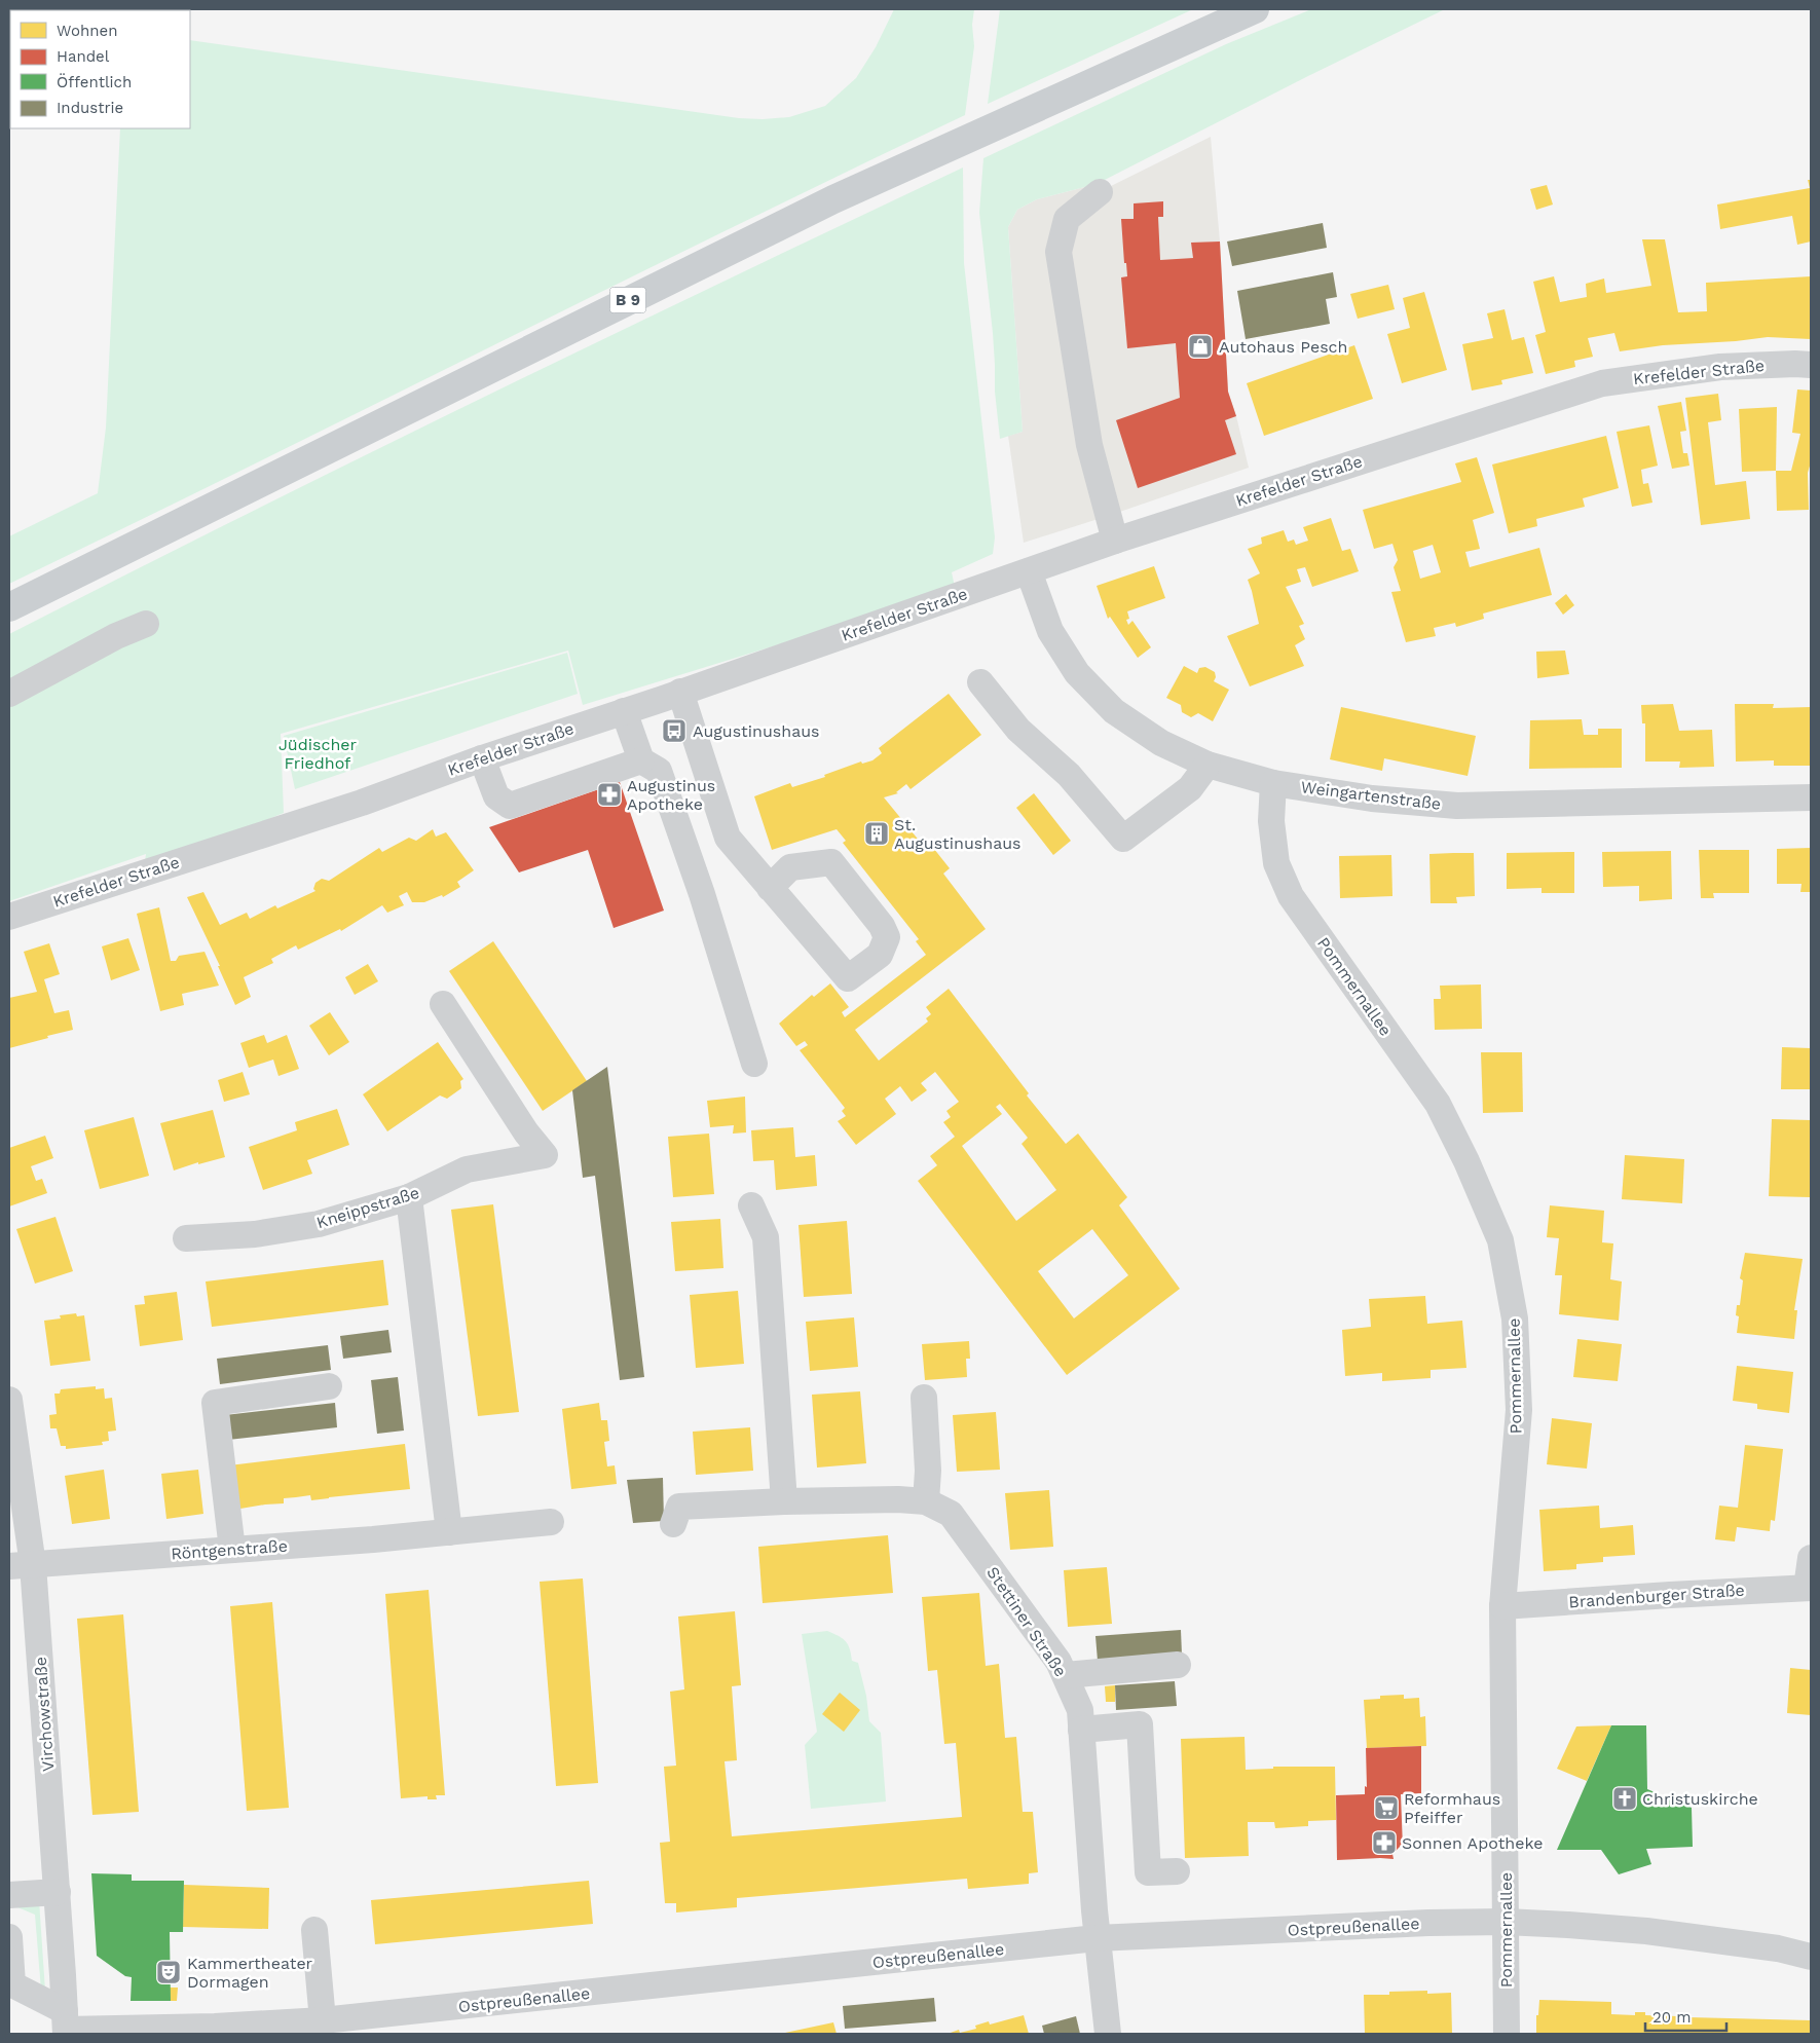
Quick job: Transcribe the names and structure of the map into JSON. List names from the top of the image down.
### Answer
{
  "streets": {
    "main road": ["B 9"],
    "street": [
      "Krefelder Straße",
      "Weingartenstraße",
      "Pommernallee",
      "Kneippstraße",
      "Röntgenstraße",
      "Brandenburger Straße",
      "Stettiner Straße",
      "Virchowstraße",
      "Ostpreußenallee"
    ]
  },
  "crossings": [
    ["Krefelder Straße", "Weingartenstraße"],
    ["Weingartenstraße", "Pommernallee"],
    ["Pommernallee", "Brandenburger Straße"],
    ["Pommernallee", "Ostpreußenallee"],
    ["Röntgenstraße", "Virchowstraße"],
    ["Stettiner Straße", "Ostpreußenallee"],
    ["Virchowstraße", "Ostpreußenallee"]
  ],
  "parks": ["Jüdischer Friedhof"],
  "places": {
    "shop": ["Autohaus Pesch"],
    "bus stop": ["Augustinushaus"],
    "pharmacy": ["Augustinus Apotheke", "Sonnen Apotheke"],
    "building": ["St. Augustinushaus"],
    "church": ["Christuskirche"],
    "supermarket": ["Reformhaus Pfeiffer"],
    "theatre": ["Kammertheater Dormagen"]
  },
  "legend": [
    "Wohnen",
    "Handel",
    "Öffentlich",
    "Industrie"
  ],
  "scale_bar": "20 m"
}
